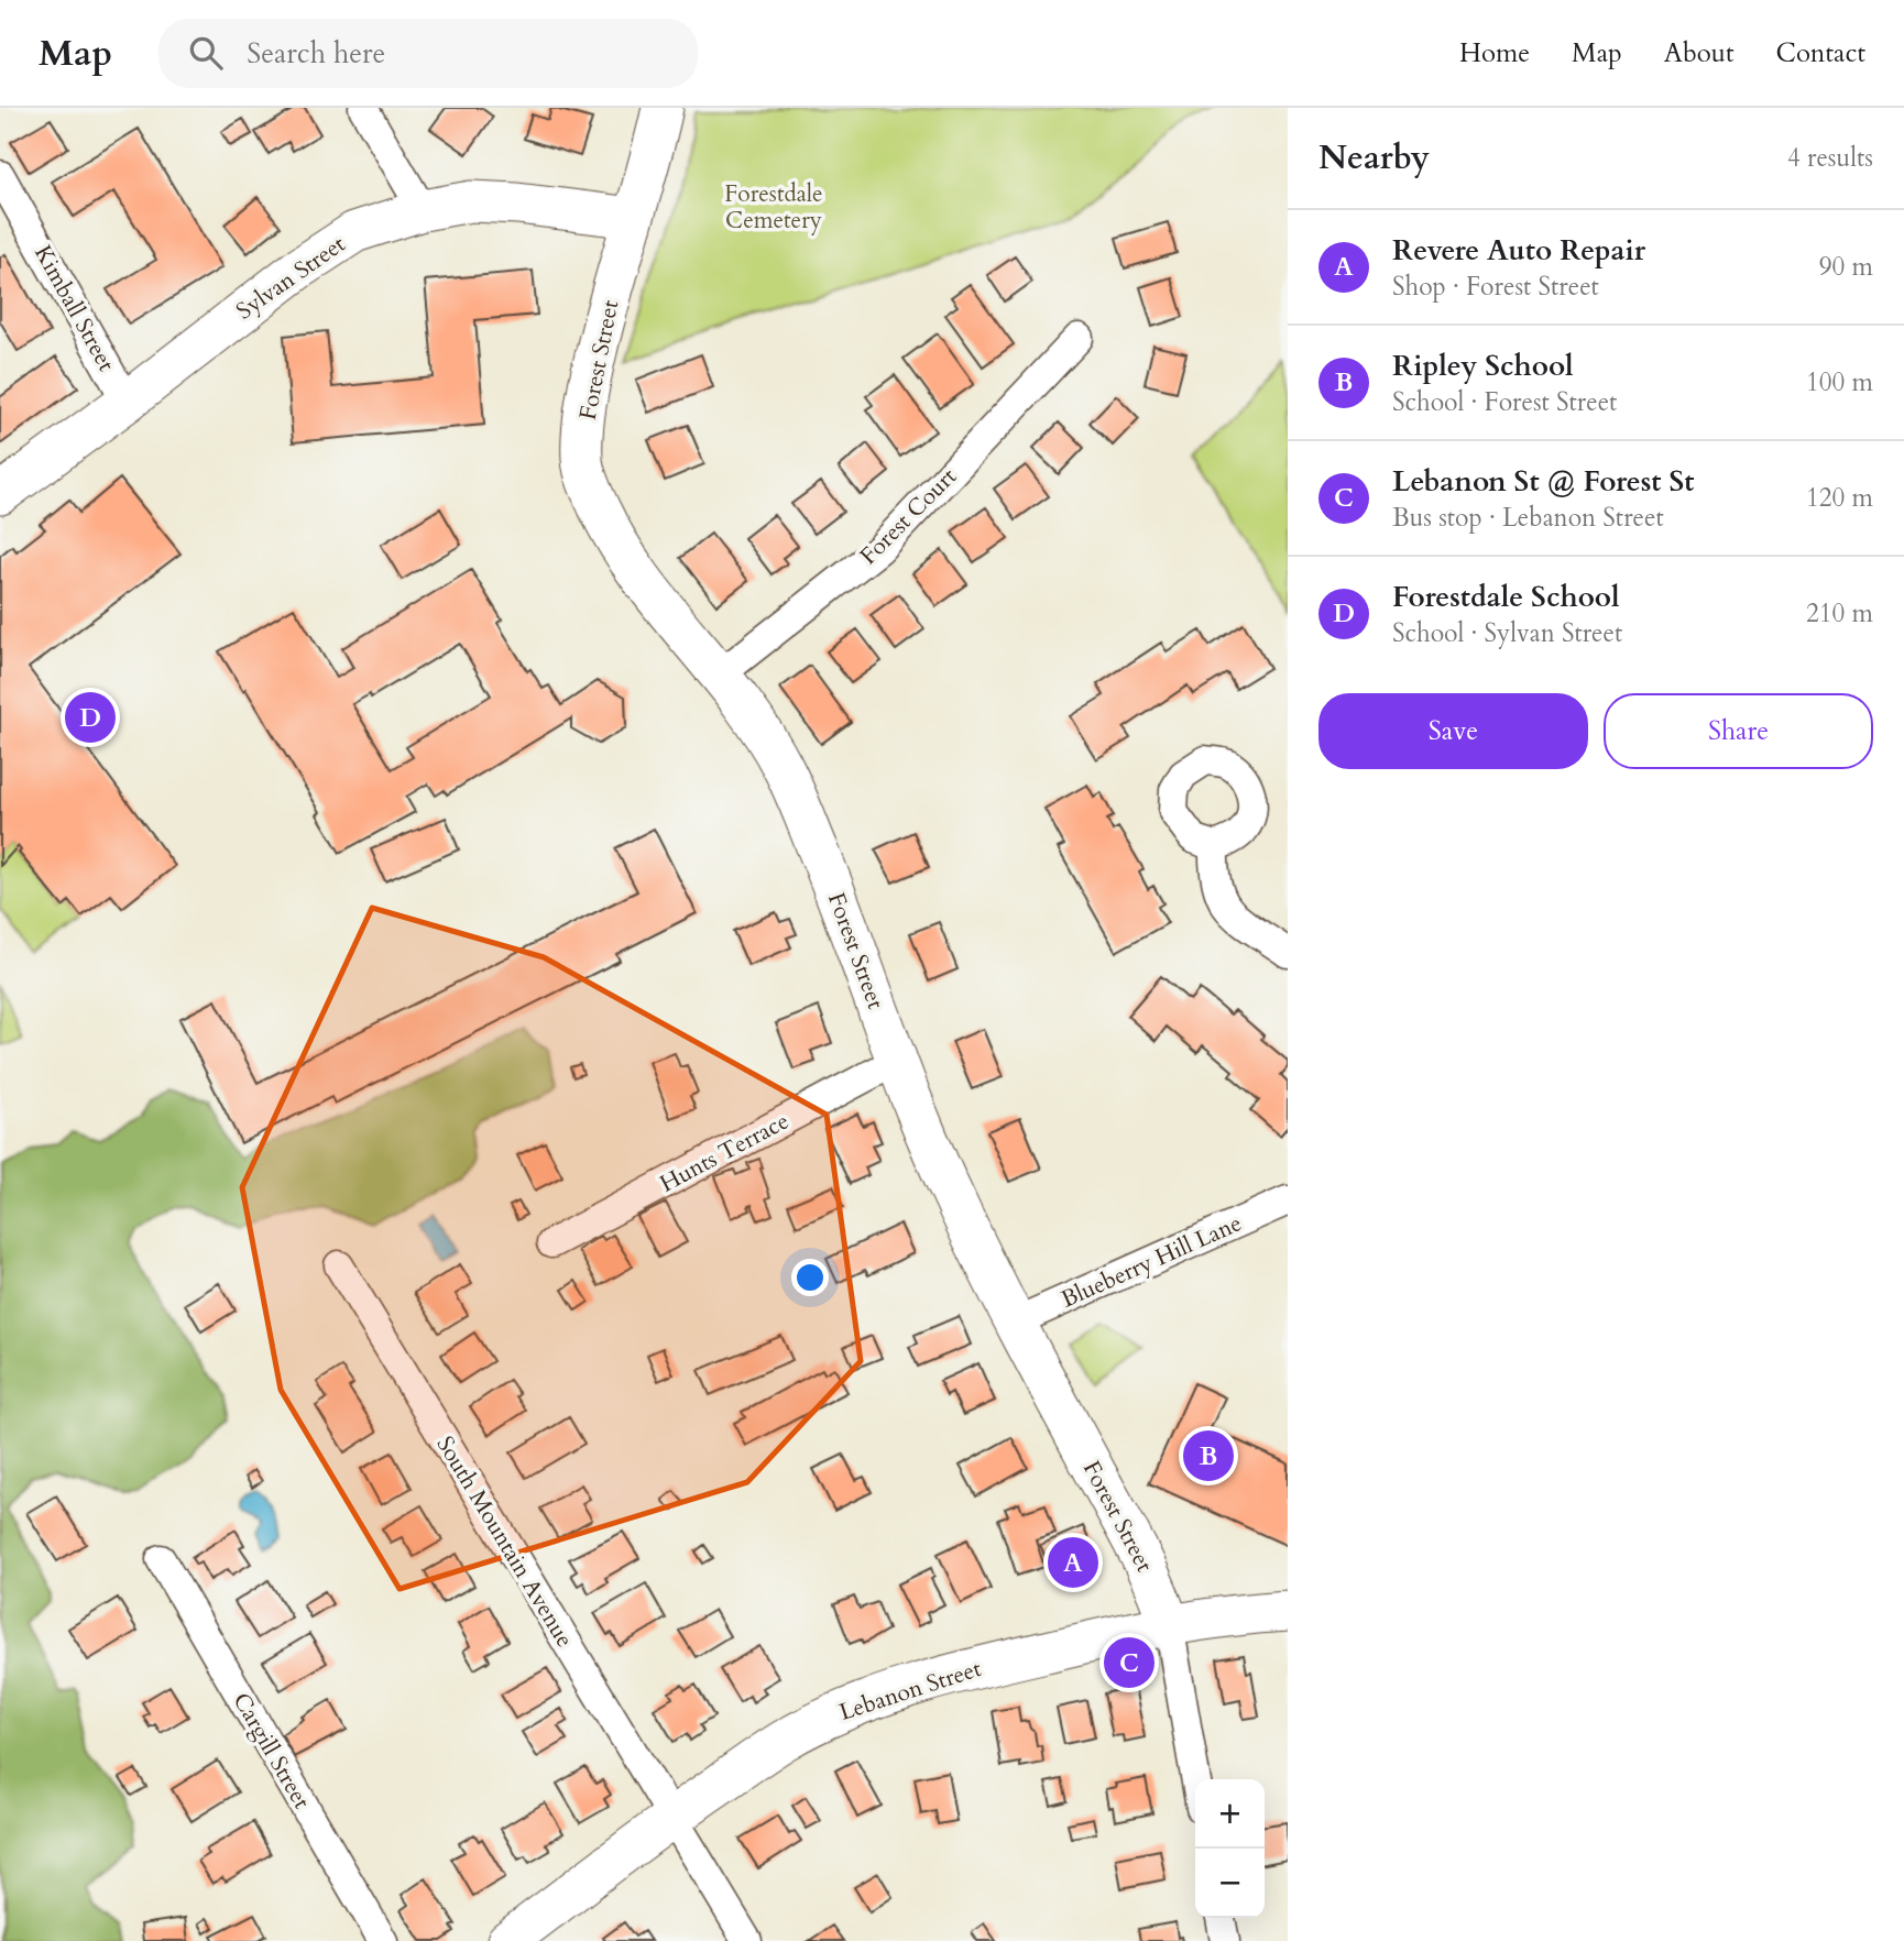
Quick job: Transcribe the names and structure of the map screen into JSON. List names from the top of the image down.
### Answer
{
  "streets": {
    "street": [
      "Sylvan Street",
      "Kimball Street",
      "Forest Street",
      "Forest Court",
      "Hunts Terrace",
      "Blueberry Hill Lane",
      "South Mountain Avenue",
      "Lebanon Street",
      "Cargill Street"
    ]
  },
  "crossings": [
    ["Sylvan Street", "Kimball Street"],
    ["Sylvan Street", "Forest Street"],
    ["Forest Street", "Forest Court"],
    ["Forest Street", "Hunts Terrace"],
    ["Forest Street", "Blueberry Hill Lane"],
    ["Forest Street", "Lebanon Street"],
    ["South Mountain Avenue", "Lebanon Street"]
  ],
  "parks": ["Forestdale Cemetery"],
  "page": {
    "header": "Map",
    "search": "Search here",
    "nav": [
      "Home",
      "Map",
      "About",
      "Contact"
    ],
    "heading": ["Nearby", "4 results"],
    "list": [
      {
        "mark": "A",
        "name": "Revere Auto Repair",
        "note": "Shop · Forest Street",
        "value": "90 m"
      },
      {
        "mark": "B",
        "name": "Ripley School",
        "note": "School · Forest Street",
        "value": "100 m"
      },
      {
        "mark": "C",
        "name": "Lebanon St @ Forest St",
        "note": "Bus stop · Lebanon Street",
        "value": "120 m"
      },
      {
        "mark": "D",
        "name": "Forestdale School",
        "note": "School · Sylvan Street",
        "value": "210 m"
      }
    ],
    "buttons": ["Save", "Share"],
    "pins": [
      "D",
      "B",
      "A",
      "C"
    ],
    "map_buttons": ["+", "−"]
  }
}
